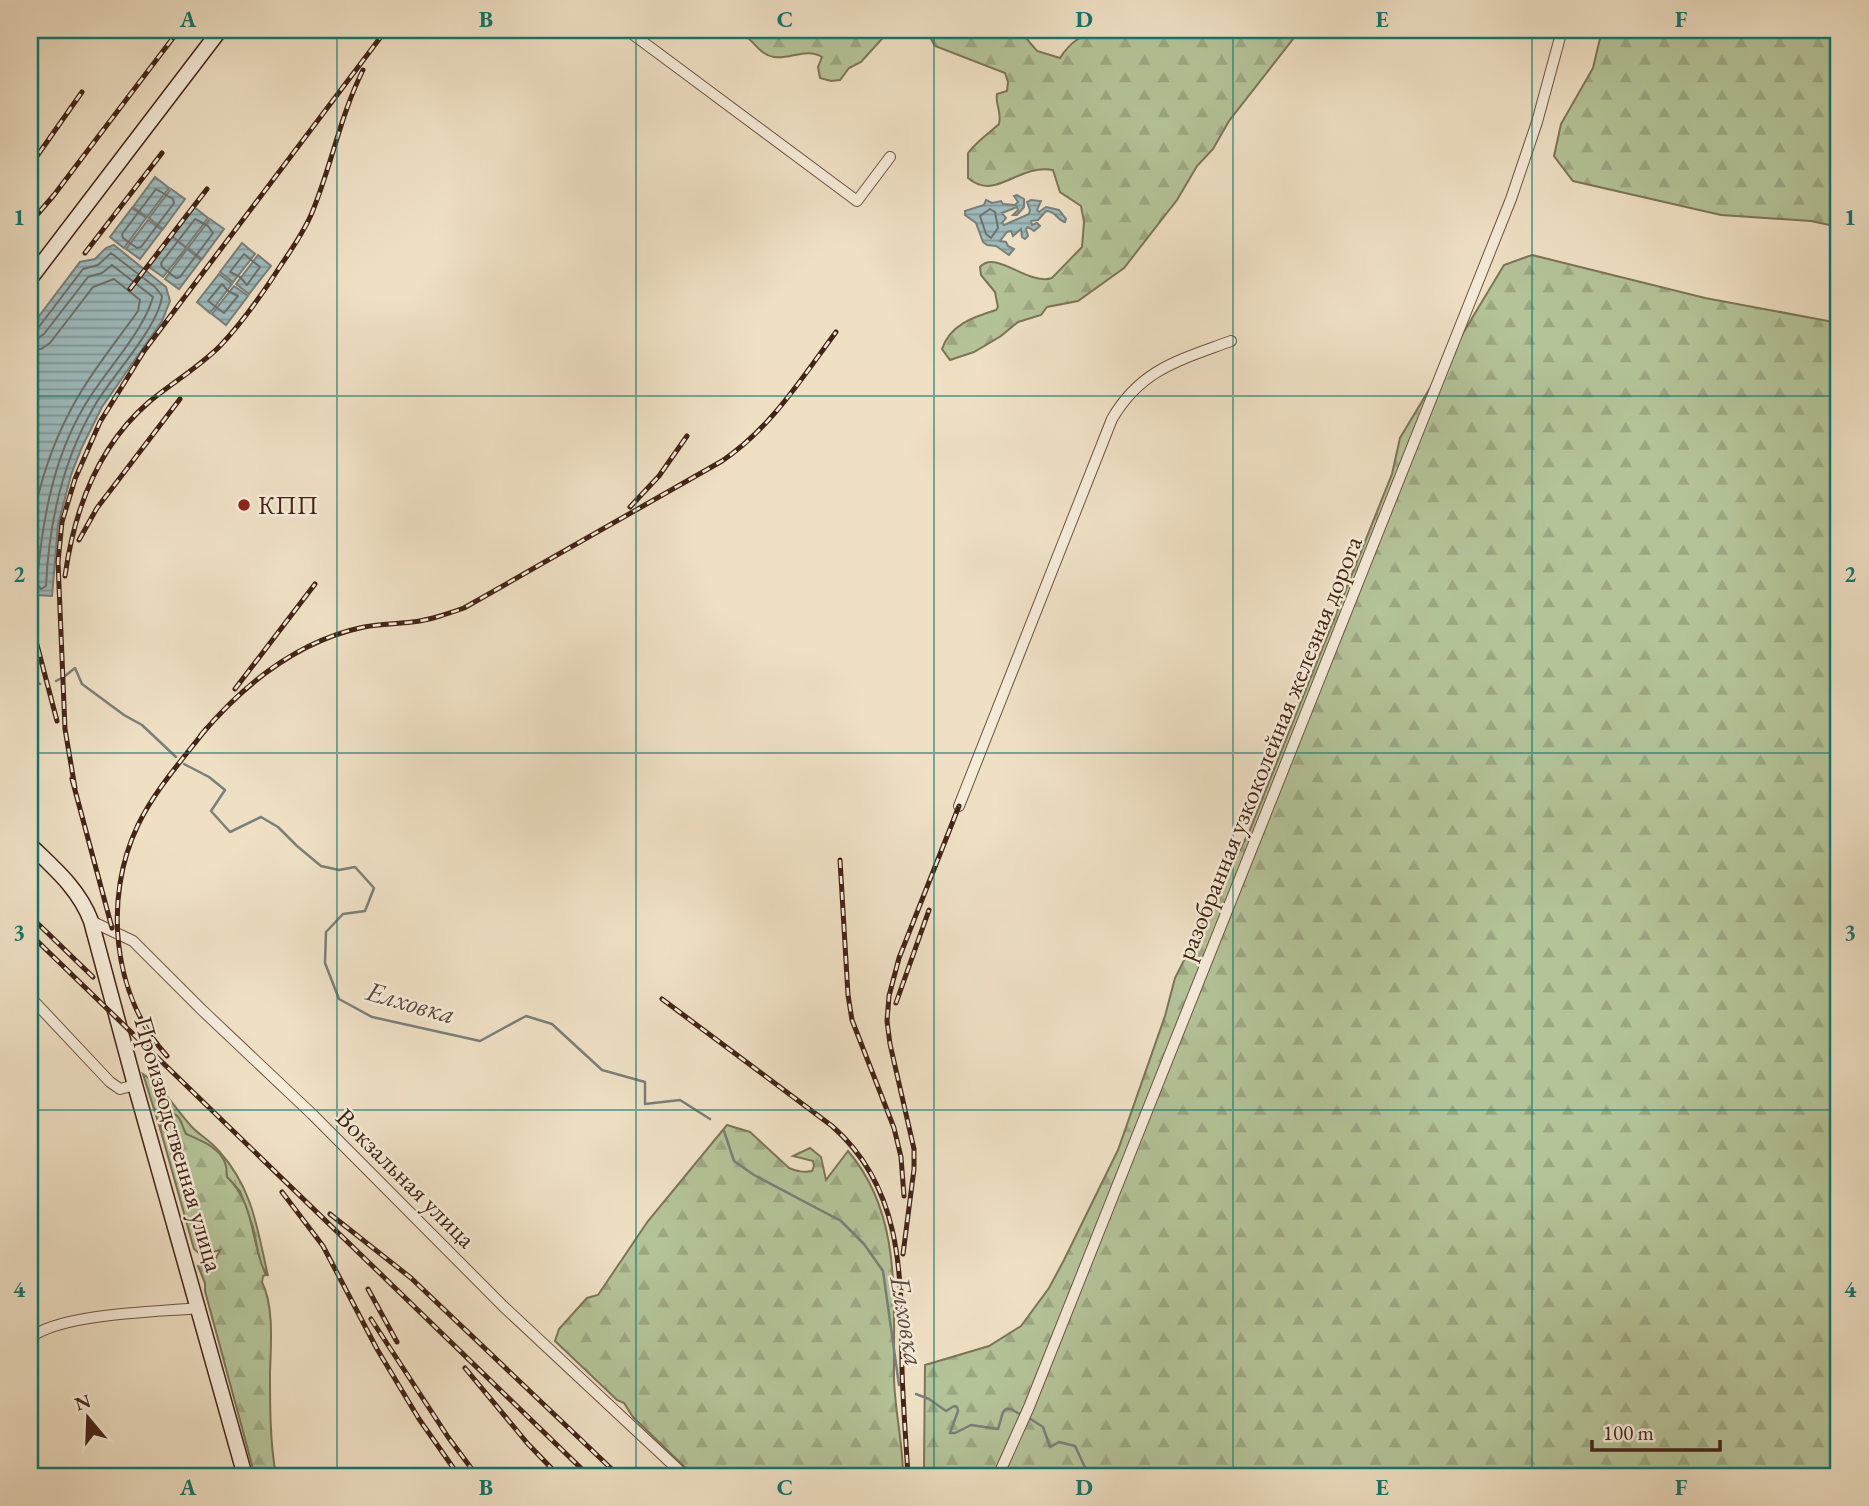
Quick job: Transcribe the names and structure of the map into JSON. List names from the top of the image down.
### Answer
{
  "streets": {
    "main road": ["Производственная улица"],
    "street": ["разобранная узкоколейная железная дорога", "Вокзальная улица"]
  },
  "crossings": [
    ["Производственная улица", "Вокзальная улица"]
  ],
  "water": ["Елховка"],
  "places": ["КПП"],
  "scale_bar": "100 m",
  "north": "top",
  "grid": {
    "columns": [
      "A",
      "B",
      "C",
      "D",
      "E",
      "F"
    ],
    "rows": [
      "1",
      "2",
      "3",
      "4"
    ]
  }
}
